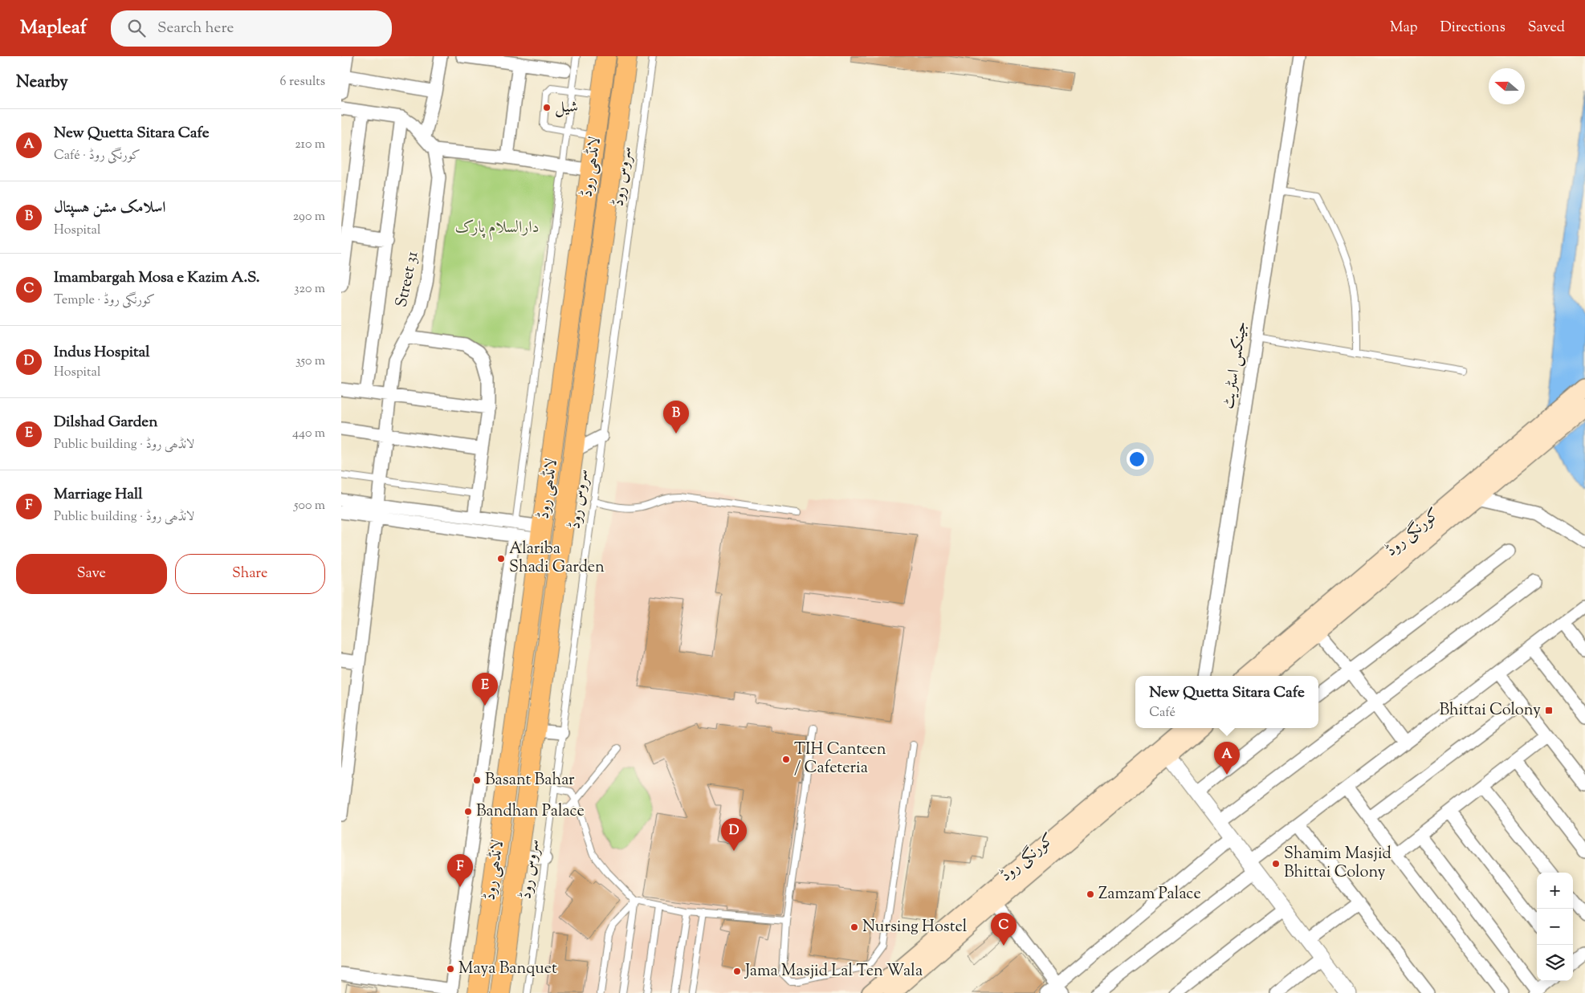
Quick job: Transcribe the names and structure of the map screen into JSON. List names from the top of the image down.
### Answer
{
  "streets": {
    "main road": ["لانڈھی روڈ", "کورنگی روڈ"],
    "street": ["Street 31", "جینکس اسٹریٹ"],
    "lane": ["سروس روڈ"]
  },
  "parks": ["دارالسلام پارک"],
  "places": {
    "other": [
      "شیل",
      "Alariba Shadi Garden",
      "TIH Canteen / Cafeteria",
      "Basant Bahar",
      "Bandhan Palace",
      "Shamim Masjid Bhittai Colony",
      "Zamzam Palace",
      "Nursing Hostel",
      "Maya Banquet",
      "Jama Masjid Lal Ten Wala"
    ],
    "transit": ["Bhittai Colony"]
  },
  "north": "left",
  "page": {
    "header": "Mapleaf",
    "search": "Search here",
    "nav": ["Map", "Directions", "Saved"],
    "heading": ["Nearby", "6 results"],
    "list": [
      {
        "mark": "A",
        "name": "New Quetta Sitara Cafe",
        "note": "Café · کورنگی روڈ",
        "value": "210 m"
      },
      {
        "mark": "B",
        "name": "اسلامک مشن ہسپتال",
        "note": "Hospital",
        "value": "290 m"
      },
      {
        "mark": "C",
        "name": "Imambargah Mosa e Kazim A.S.",
        "note": "Temple · کورنگی روڈ",
        "value": "320 m"
      },
      {
        "mark": "D",
        "name": "Indus Hospital",
        "note": "Hospital",
        "value": "350 m"
      },
      {
        "mark": "E",
        "name": "Dilshad Garden",
        "note": "Public building · لانڈھی روڈ",
        "value": "440 m"
      },
      {
        "mark": "F",
        "name": "Marriage Hall",
        "note": "Public building · لانڈھی روڈ",
        "value": "500 m"
      }
    ],
    "pins": [
      "B",
      "E",
      "A",
      "D",
      "F",
      "C"
    ],
    "buttons": ["Save", "Share"],
    "popup": ["New Quetta Sitara Cafe", "Café"],
    "map_buttons": ["+", "−"]
  }
}
